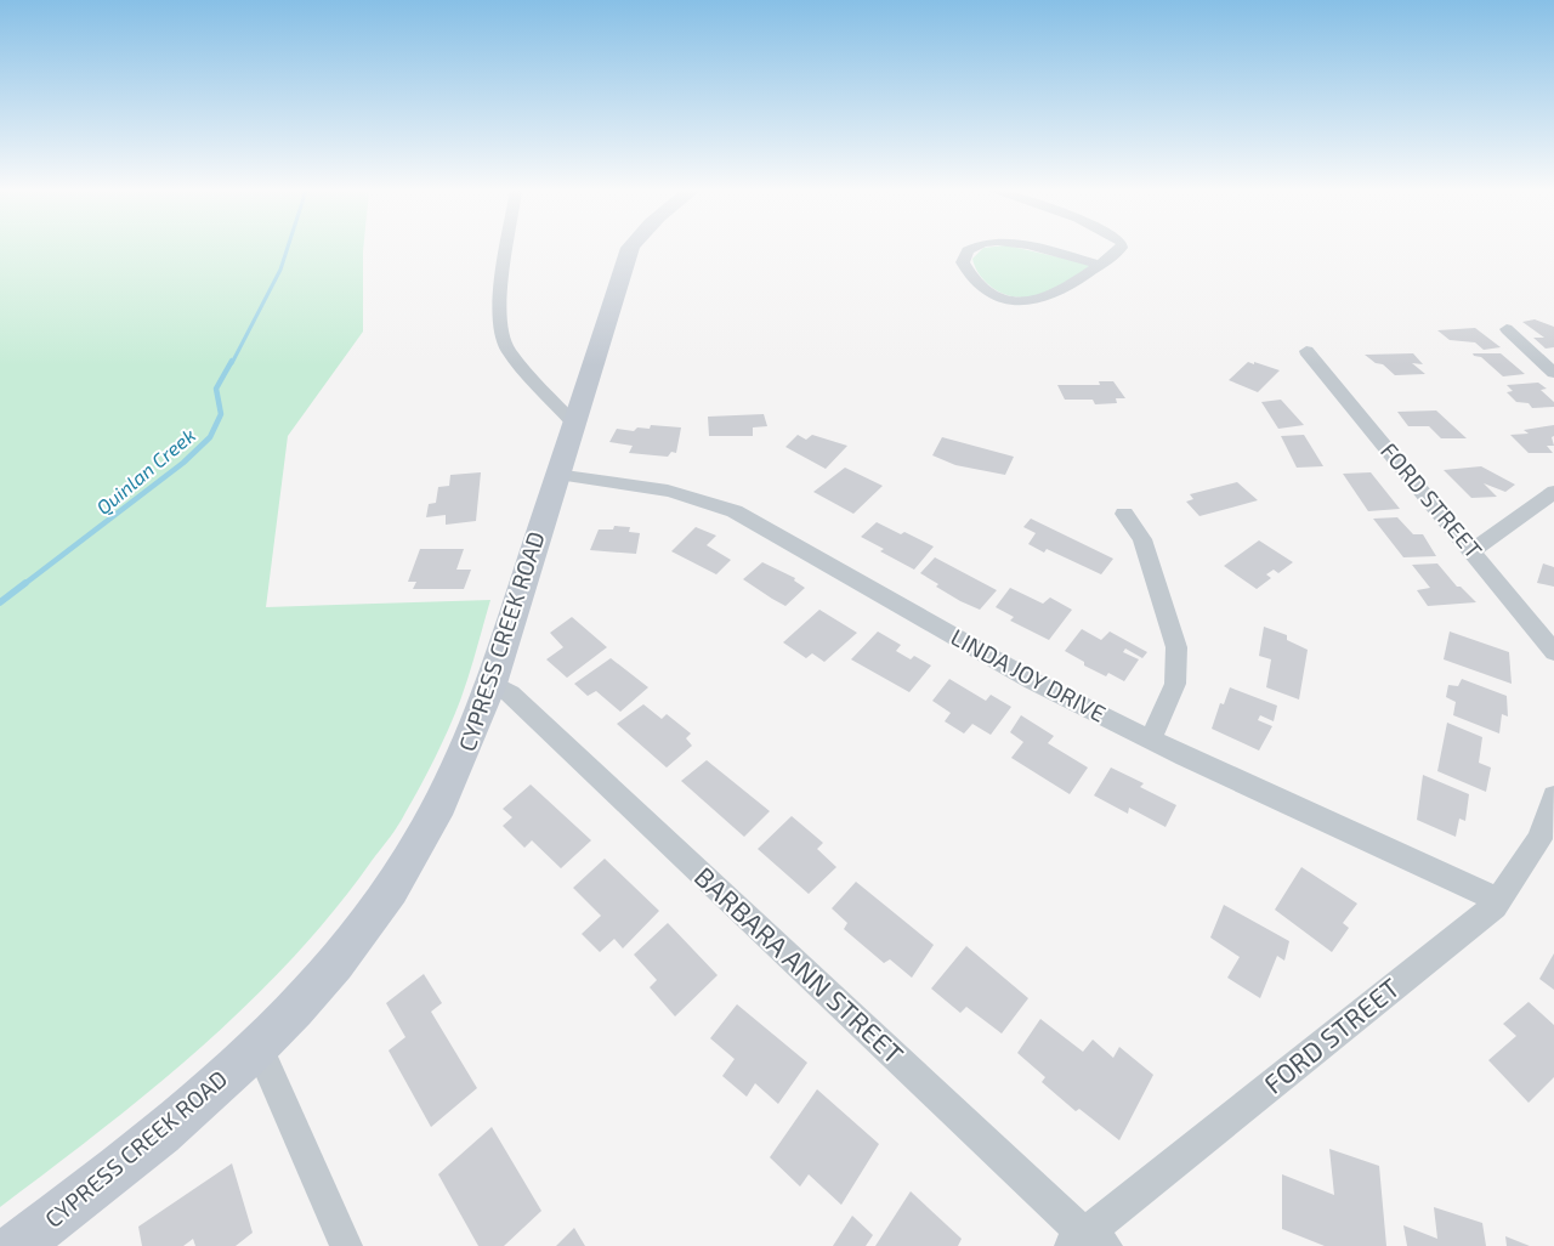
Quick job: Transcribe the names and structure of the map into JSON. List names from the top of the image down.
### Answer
{
  "streets": {
    "main road": ["CYPRESS CREEK ROAD"],
    "street": ["FORD STREET", "LINDA JOY DRIVE", "BARBARA ANN STREET"]
  },
  "crossings": [
    ["FORD STREET", "LINDA JOY DRIVE"],
    ["FORD STREET", "BARBARA ANN STREET"],
    ["CYPRESS CREEK ROAD", "LINDA JOY DRIVE"],
    ["CYPRESS CREEK ROAD", "BARBARA ANN STREET"]
  ],
  "water": ["Quinlan Creek"]
}
